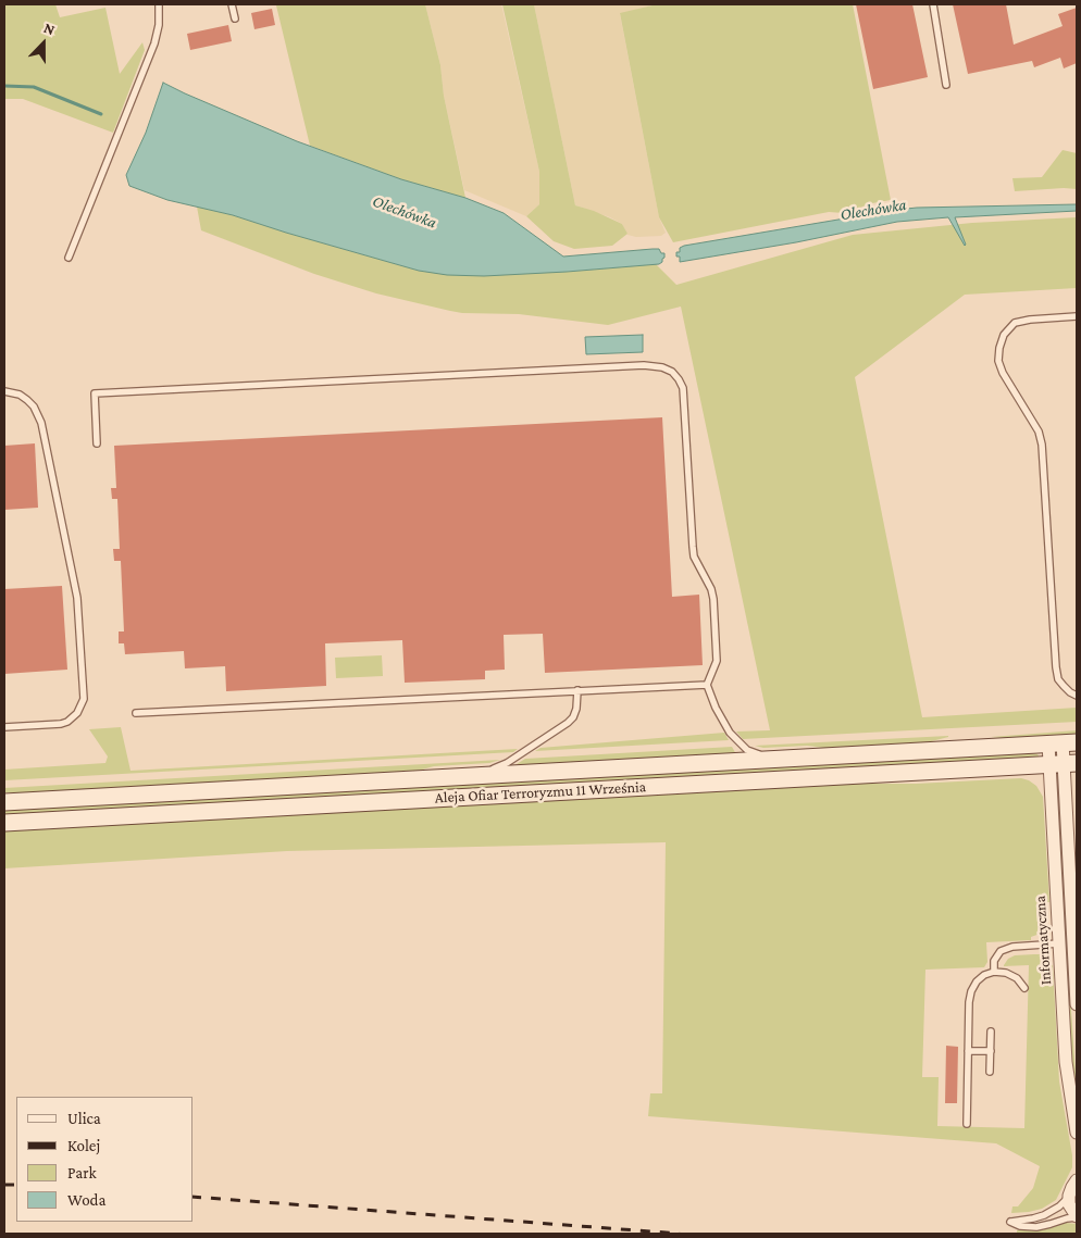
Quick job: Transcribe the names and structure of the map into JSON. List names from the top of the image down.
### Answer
{
  "streets": {
    "street": ["Aleja Ofiar Terroryzmu 11 Września", "Informatyczna"]
  },
  "crossings": [
    ["Aleja Ofiar Terroryzmu 11 Września", "Informatyczna"]
  ],
  "water": ["Olechówka"],
  "legend": [
    "Ulica",
    "Kolej",
    "Park",
    "Woda"
  ],
  "north": "top"
}
